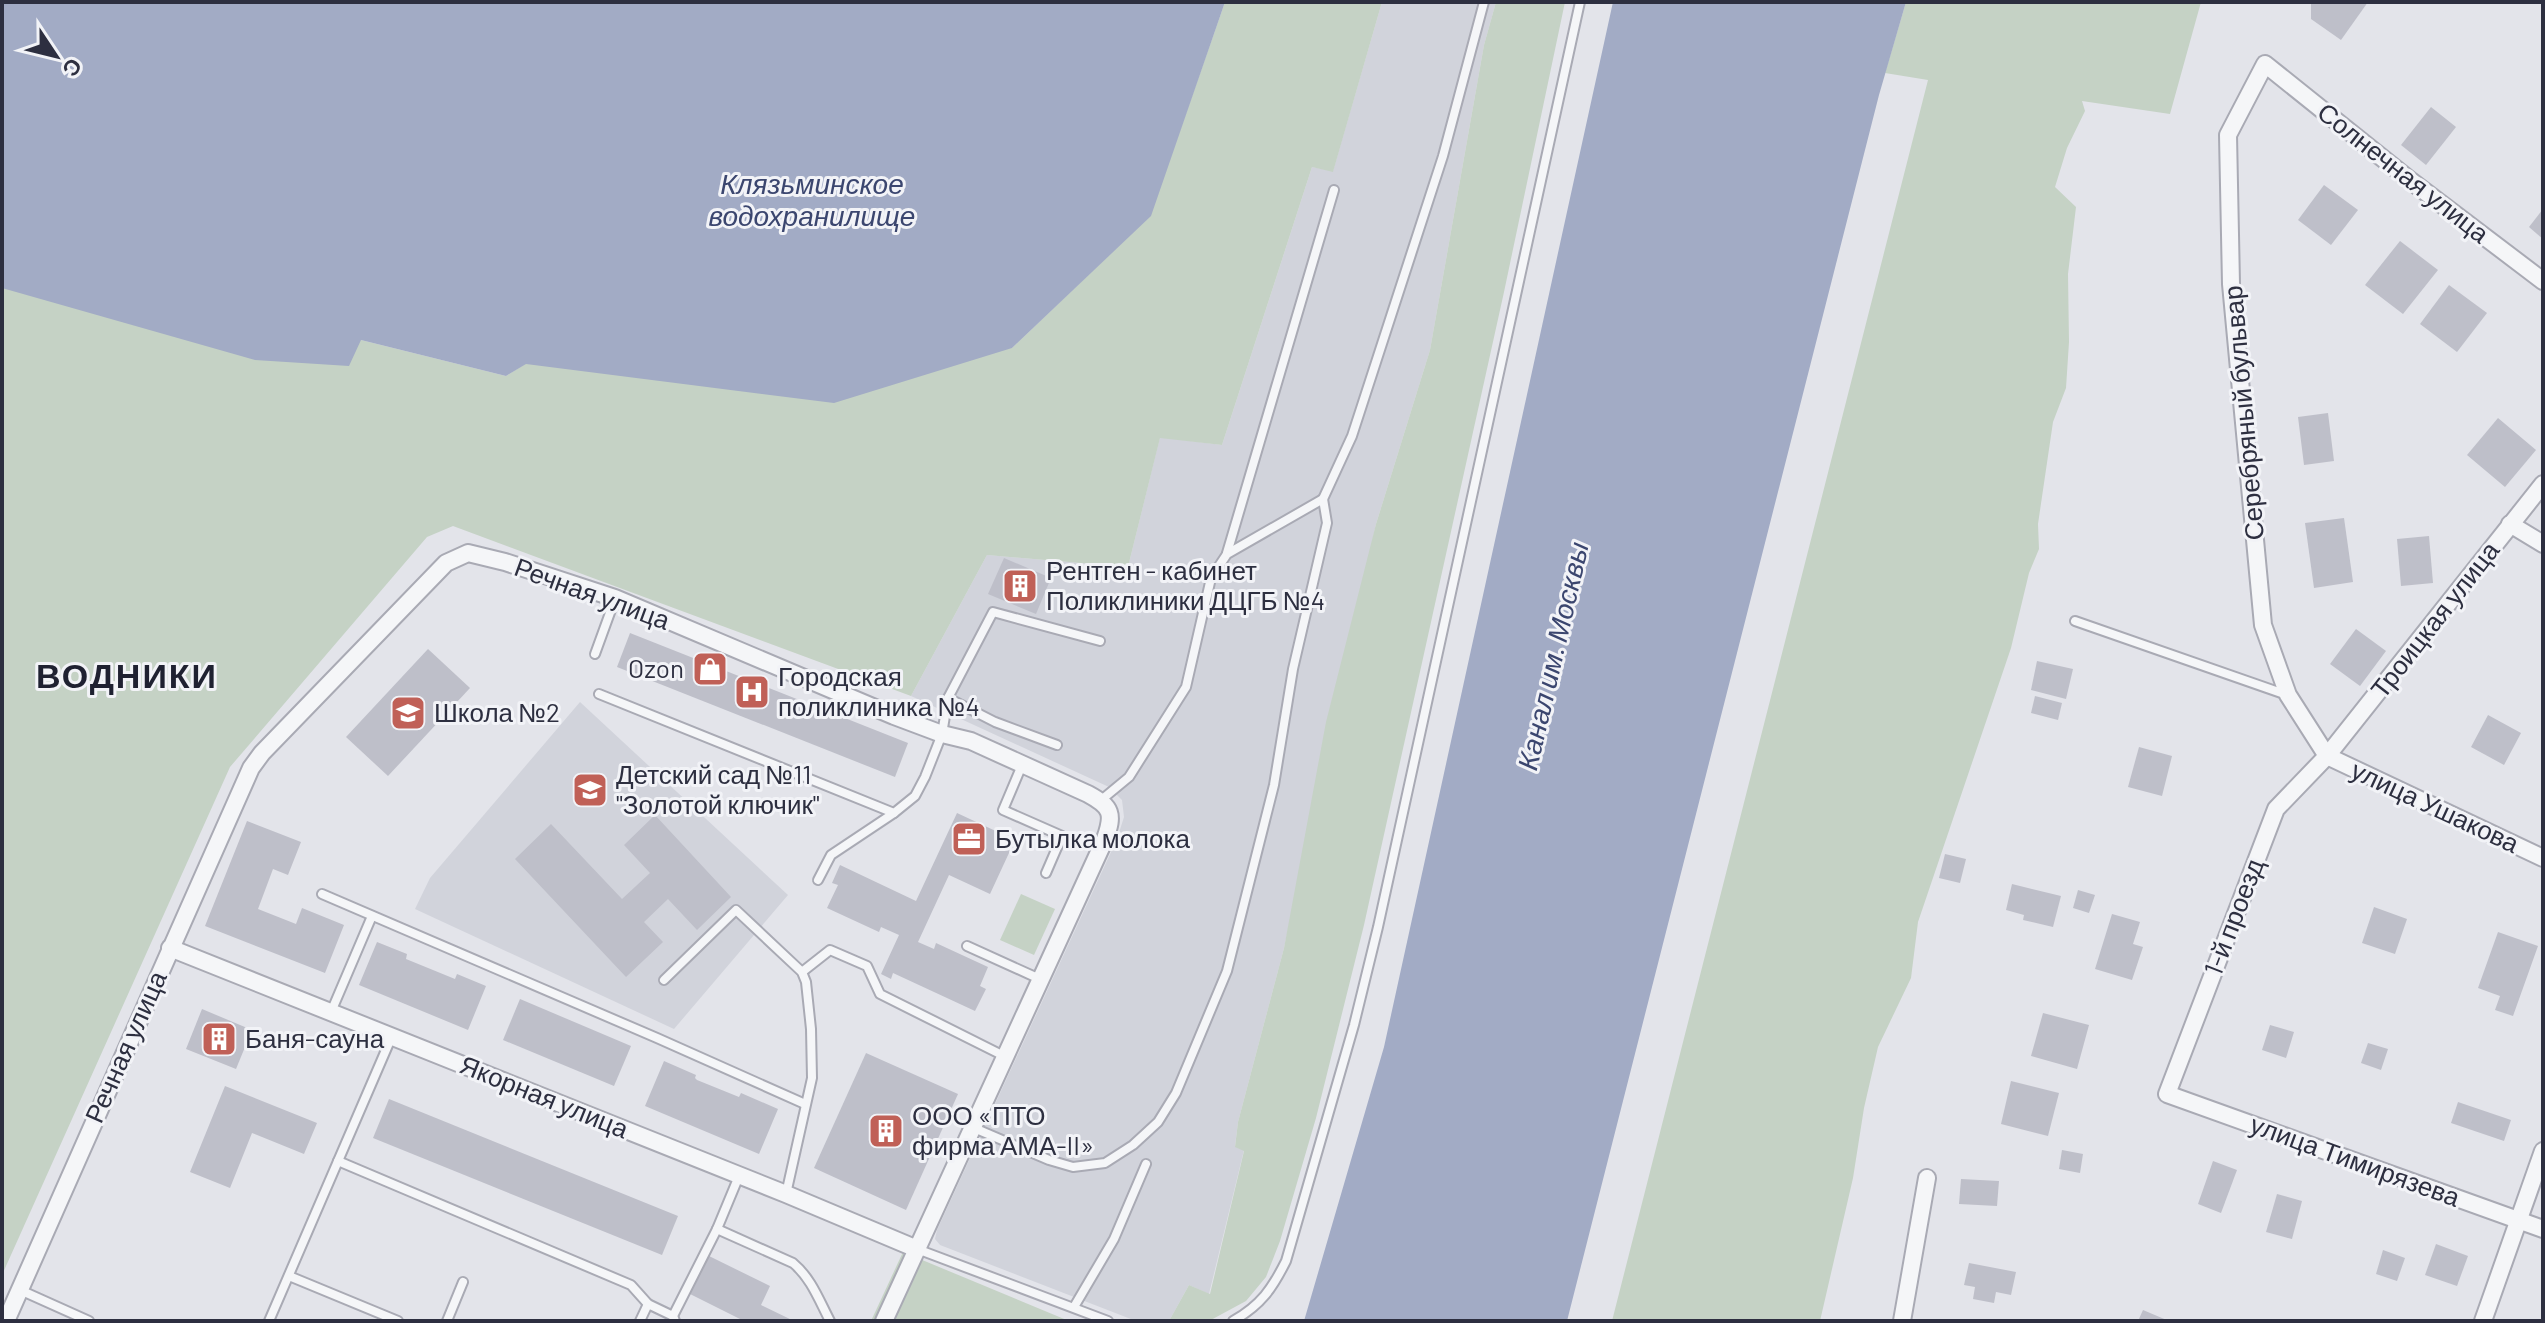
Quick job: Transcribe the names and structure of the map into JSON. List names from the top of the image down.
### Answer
{
  "streets": {
    "street": [
      "Солнечная улица",
      "Серебряный бульвар",
      "Речная улица",
      "Троицкая улица",
      "улица Ушакова",
      "1-й проезд",
      "Якорная улица",
      "улица Тимирязева"
    ]
  },
  "crossings": [
    ["Солнечная улица", "Серебряный бульвар"],
    ["Серебряный бульвар", "Троицкая улица"],
    ["Серебряный бульвар", "улица Ушакова"],
    ["Серебряный бульвар", "1-й проезд"],
    ["Речная улица", "Якорная улица"],
    ["Троицкая улица", "улица Ушакова"],
    ["Троицкая улица", "1-й проезд"],
    ["улица Ушакова", "1-й проезд"],
    ["1-й проезд", "улица Тимирязева"]
  ],
  "districts": ["ВОДНИКИ"],
  "water": ["Клязьминское водохранилище", "Канал им. Москвы"],
  "places": {
    "building": ["Рентген - кабинет Поликлиники ДЦГБ №4", "Баня-сауна", "ООО «ПТО фирма АМА-II»"],
    "shop": ["Ozon"],
    "hospital": ["Городская поликлиника №4"],
    "school or university": ["Школа №2", "Детский сад №11 \"Золотой ключик\""],
    "office": ["Бутылка молока"]
  },
  "north": "bottom right"
}
